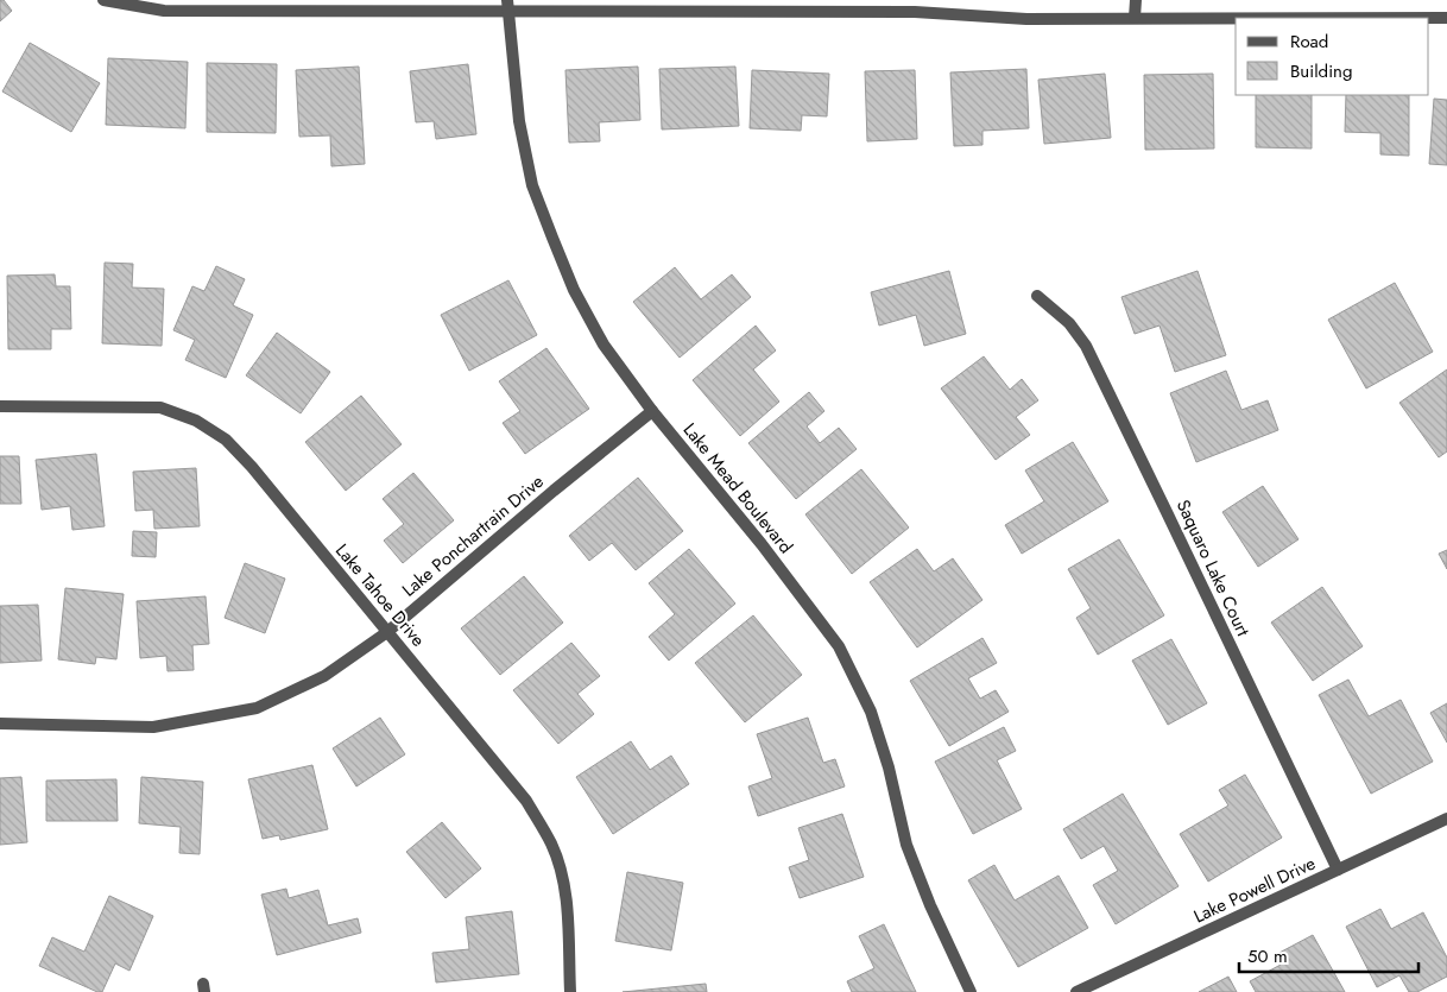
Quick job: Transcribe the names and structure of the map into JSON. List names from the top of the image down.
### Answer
{
  "streets": {
    "street": [
      "Lake Mead Boulevard",
      "Lake Ponchartrain Drive",
      "Saquaro Lake Court",
      "Lake Tahoe Drive",
      "Lake Powell Drive"
    ]
  },
  "crossings": [
    ["Lake Mead Boulevard", "Lake Ponchartrain Drive"],
    ["Lake Ponchartrain Drive", "Lake Tahoe Drive"],
    ["Saquaro Lake Court", "Lake Powell Drive"]
  ],
  "legend": ["Road", "Building"],
  "scale_bar": "50 m"
}
